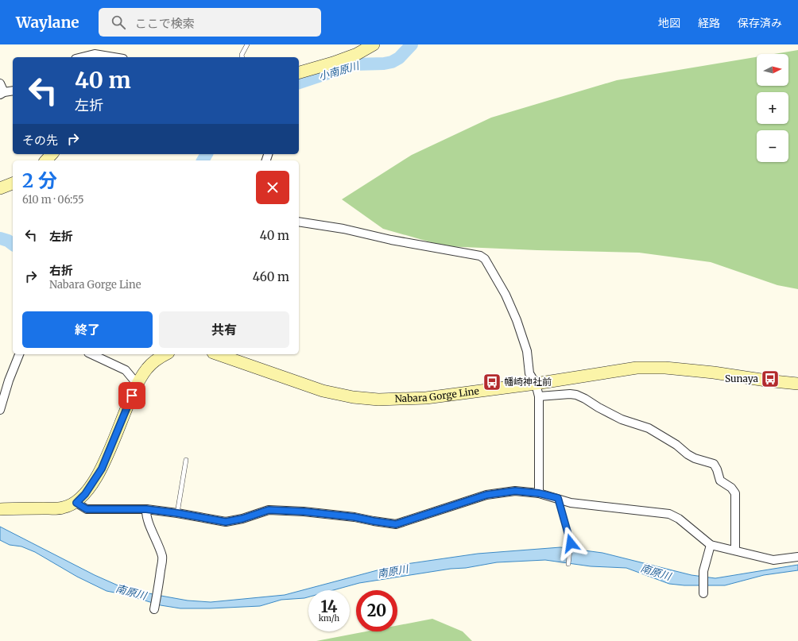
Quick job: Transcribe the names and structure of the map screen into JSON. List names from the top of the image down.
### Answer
{
  "streets": {
    "main road": ["Nabara Gorge Line"]
  },
  "water": ["小南原川", "南原川"],
  "places": {
    "bus stop": ["Sunaya", "幡崎神社前"]
  },
  "north": "right",
  "page": {
    "header": "Waylane",
    "search": "ここで検索",
    "nav": ["地図", "経路", "保存済み"],
    "map_buttons": ["+", "−"],
    "turn": ["40 m", "左折"],
    "then": "その先",
    "heading": ["2 分", "610 m · 06:55"],
    "list": [
      {
        "name": "左折",
        "value": "40 m"
      },
      {
        "name": "右折",
        "note": "Nabara Gorge Line",
        "value": "460 m"
      }
    ],
    "buttons": ["終了", "共有"],
    "speed": "14 km/h",
    "limit": "20"
  }
}
